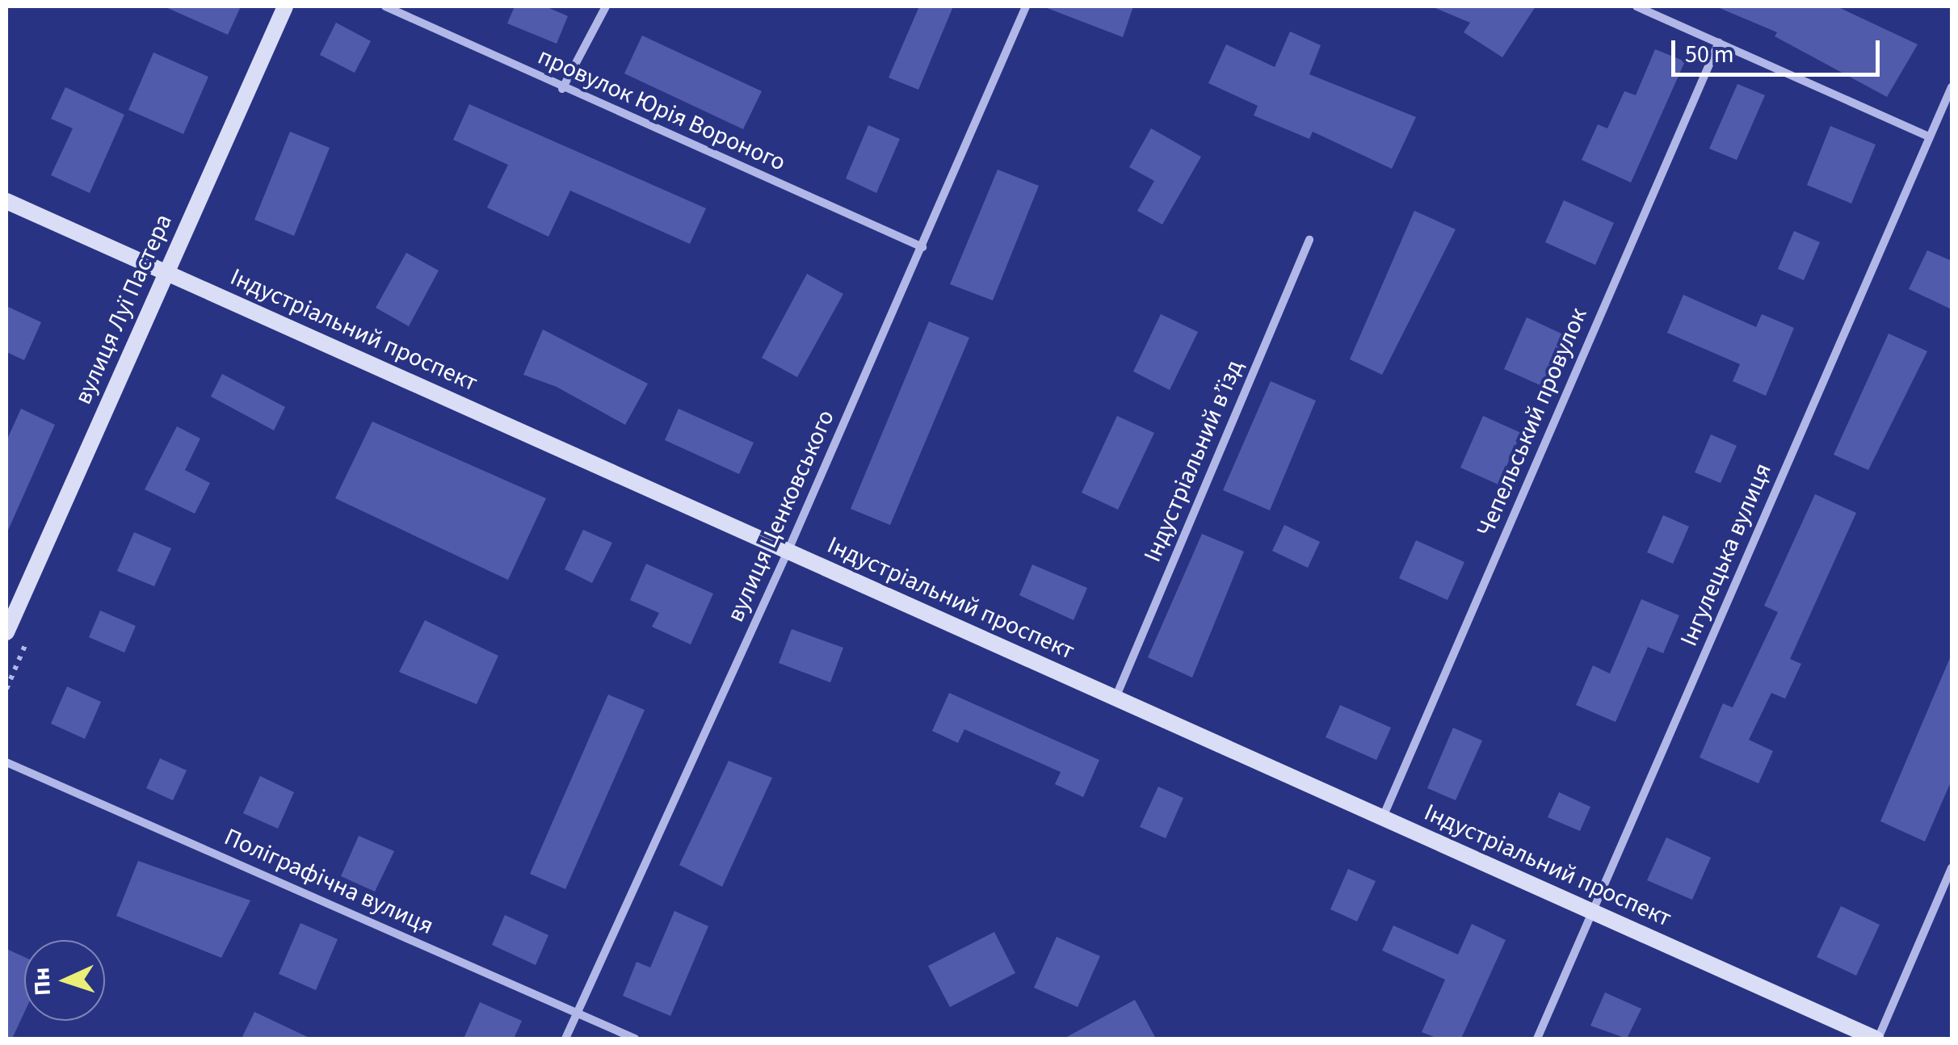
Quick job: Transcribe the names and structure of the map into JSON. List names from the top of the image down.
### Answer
{
  "streets": {
    "street": [
      "провулок Юрія Вороного",
      "вулиця Луї Пастера",
      "Індустріальний проспект",
      "Чепельський провулок",
      "Індустріальний в’їзд",
      "вулиця Ценковського",
      "Інгулецька вулиця",
      "Поліграфічна вулиця"
    ]
  },
  "crossings": [
    ["провулок Юрія Вороного", "вулиця Ценковського"],
    ["вулиця Луї Пастера", "Індустріальний проспект"],
    ["Індустріальний проспект", "Чепельський провулок"],
    ["Індустріальний проспект", "Індустріальний в’їзд"],
    ["Індустріальний проспект", "вулиця Ценковського"],
    ["Індустріальний проспект", "Інгулецька вулиця"],
    ["вулиця Ценковського", "Поліграфічна вулиця"]
  ],
  "scale_bar": "50 m",
  "north": "left"
}
